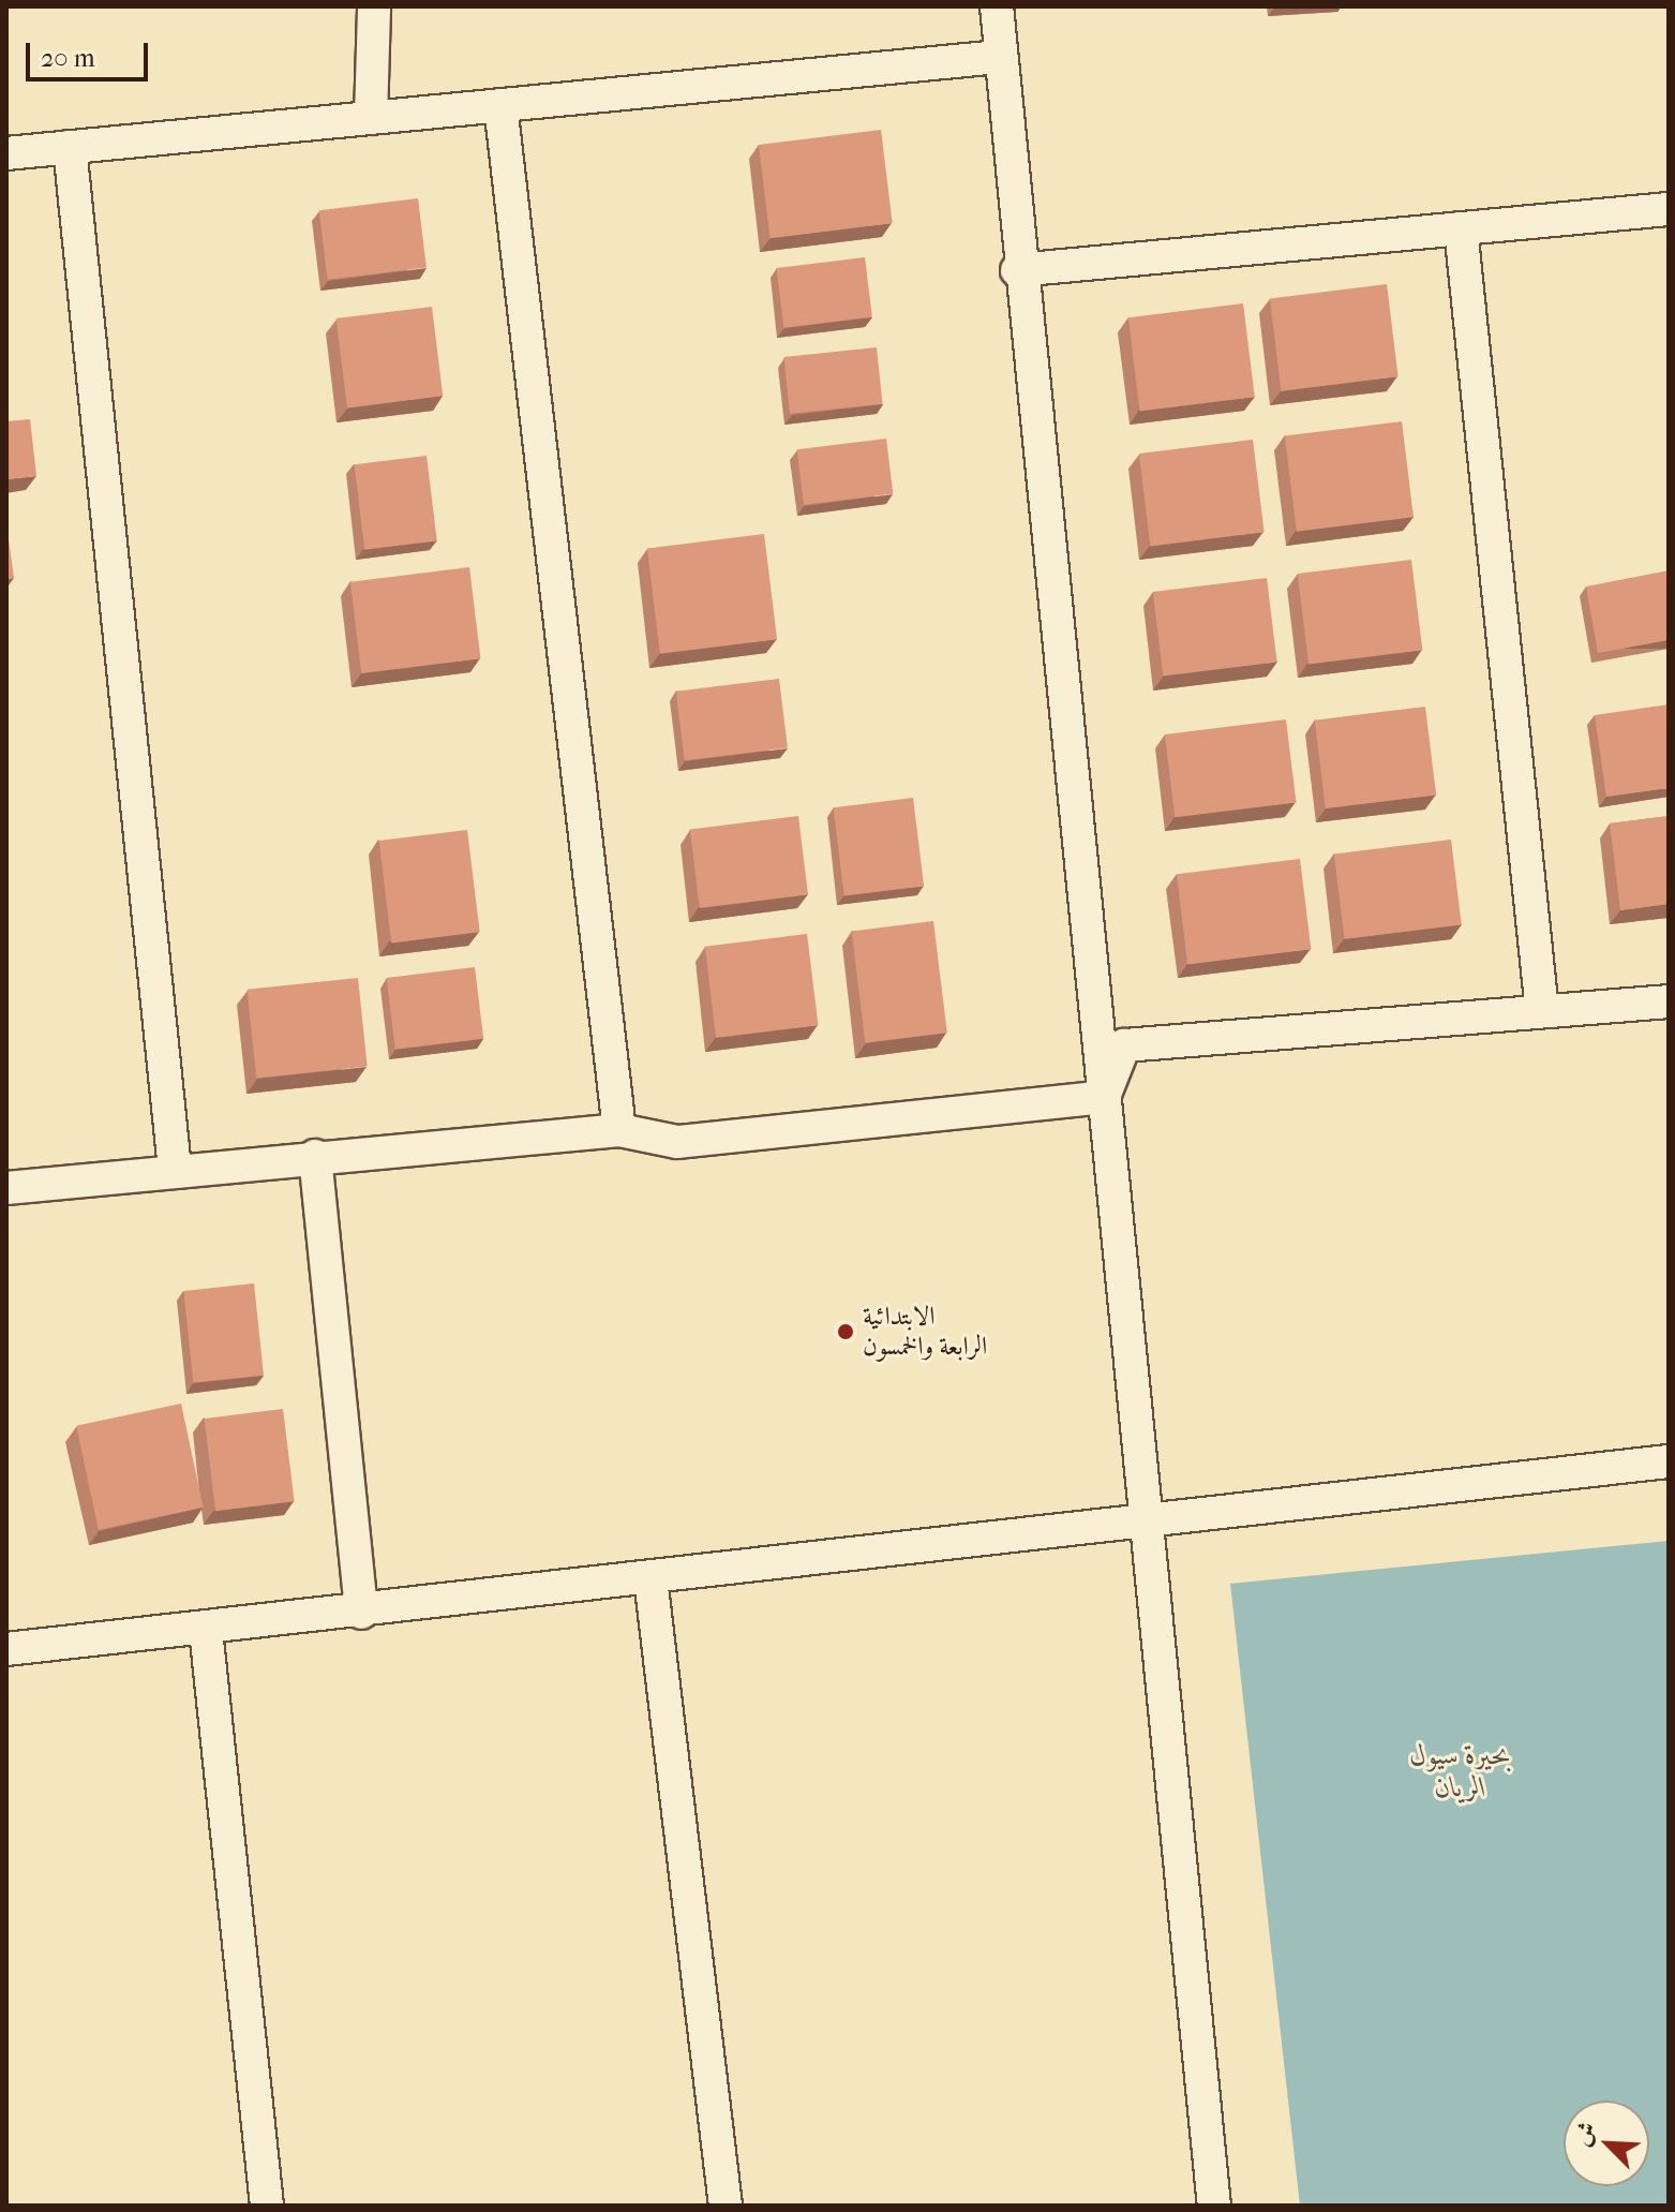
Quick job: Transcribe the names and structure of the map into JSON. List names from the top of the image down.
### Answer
{
  "water": ["بحيرة سيول الريان"],
  "places": ["الابتدائية الرابعة والخمسون"],
  "scale_bar": "20 m",
  "north": "top left"
}
